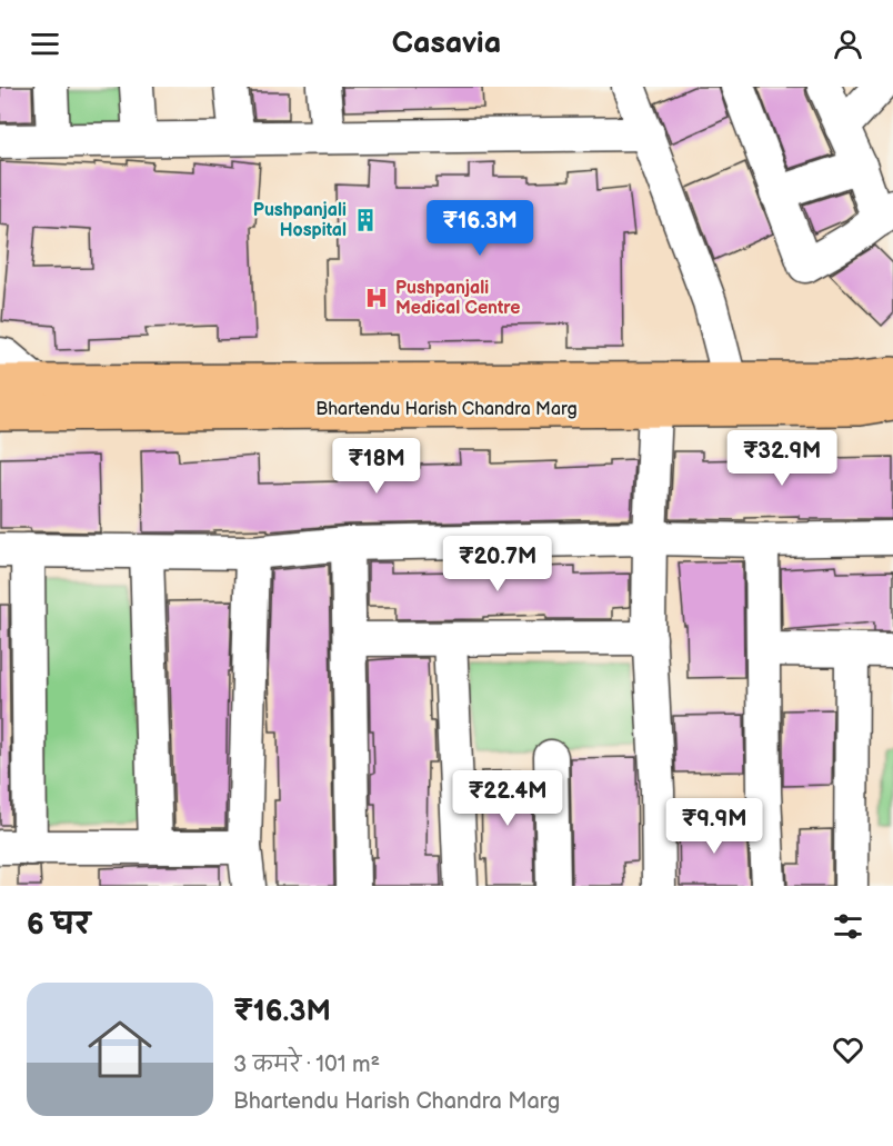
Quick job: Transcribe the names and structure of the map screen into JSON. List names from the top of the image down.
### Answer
{
  "streets": {
    "main road": ["Bhartendu Harish Chandra Marg"]
  },
  "places": {
    "building": ["Pushpanjali Hospital"],
    "hospital": ["Pushpanjali Medical Centre"]
  },
  "page": {
    "header": "Casavia",
    "price": [
      "₹16.3M",
      "₹32.9M",
      "₹18M",
      "₹20.7M",
      "₹22.4M",
      "₹9.9M"
    ],
    "heading": "6 घर",
    "list": [
      {
        "name": "₹16.3M",
        "note": "3 कमरे · 101 m² · Bhartendu Harish Chandra Marg"
      }
    ]
  }
}
